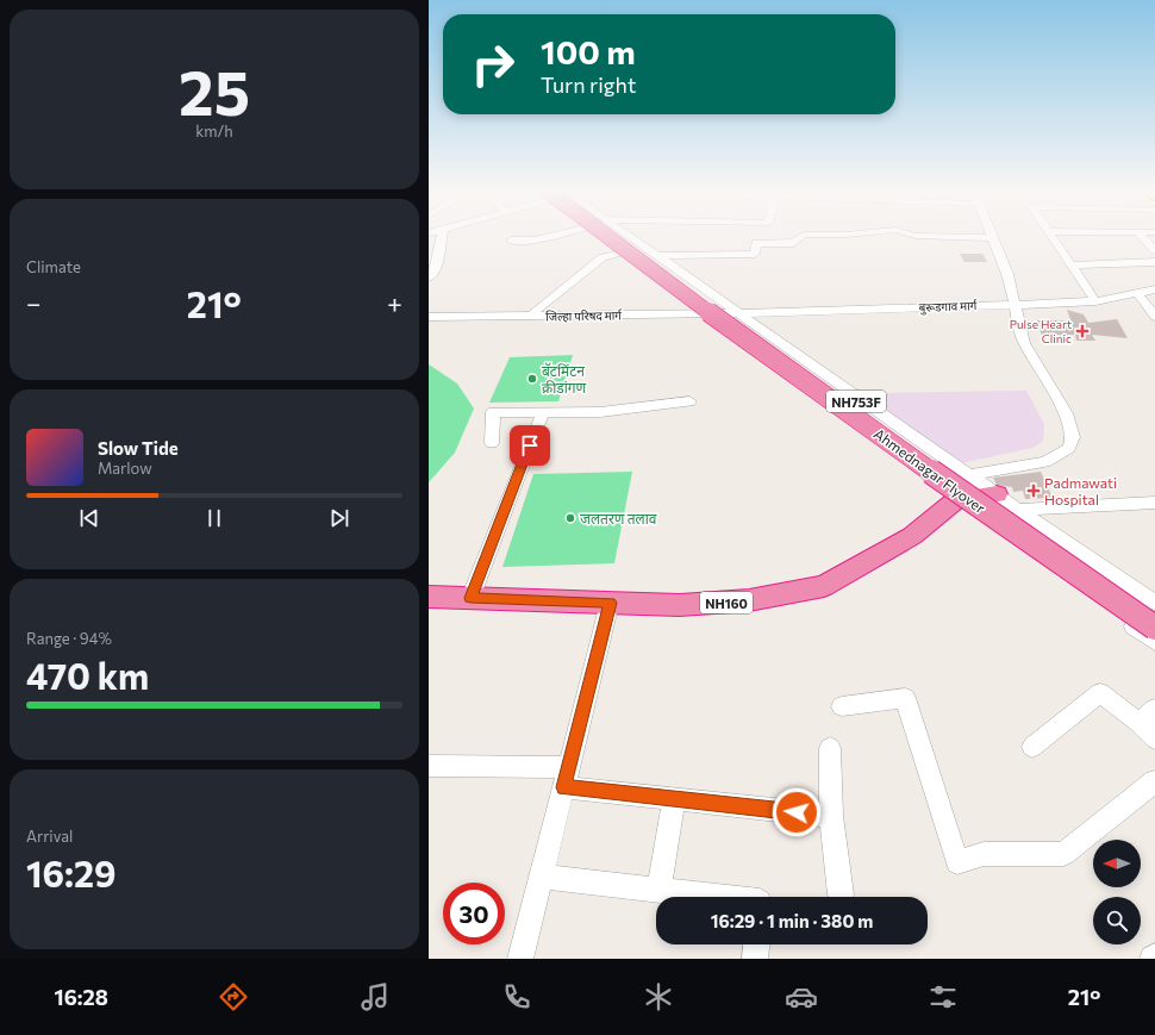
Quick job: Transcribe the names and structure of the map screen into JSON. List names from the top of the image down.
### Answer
{
  "streets": {
    "highway": ["NH753F", "Ahmednagar Flyover", "NH160"],
    "street": ["बुरूडगाव मार्ग", "जिल्हा परिषद मार्ग"]
  },
  "crossings": [
    ["बुरूडगाव मार्ग", "जिल्हा परिषद मार्ग"]
  ],
  "places": {
    "health": ["Pulse Heart Clinic", "Padmawati Hospital"],
    "other": ["बॅटमिंटन क्रीडांगण", "जलतरण तलाव"]
  },
  "north": "left",
  "page": {
    "tile": [
      ["25", "km/h"],
      "Climate",
      ["Range · 94%", "470 km"],
      ["Arrival", "16:29"]
    ],
    "turn": ["100 m", "Turn right"],
    "heat": ["−", "21°", "+"],
    "song": ["Slow Tide", "Marlow"],
    "limit": "30",
    "trip": "16:29 · 1 min · 380 m",
    "tabs": ["16:28", "21°"]
  }
}
